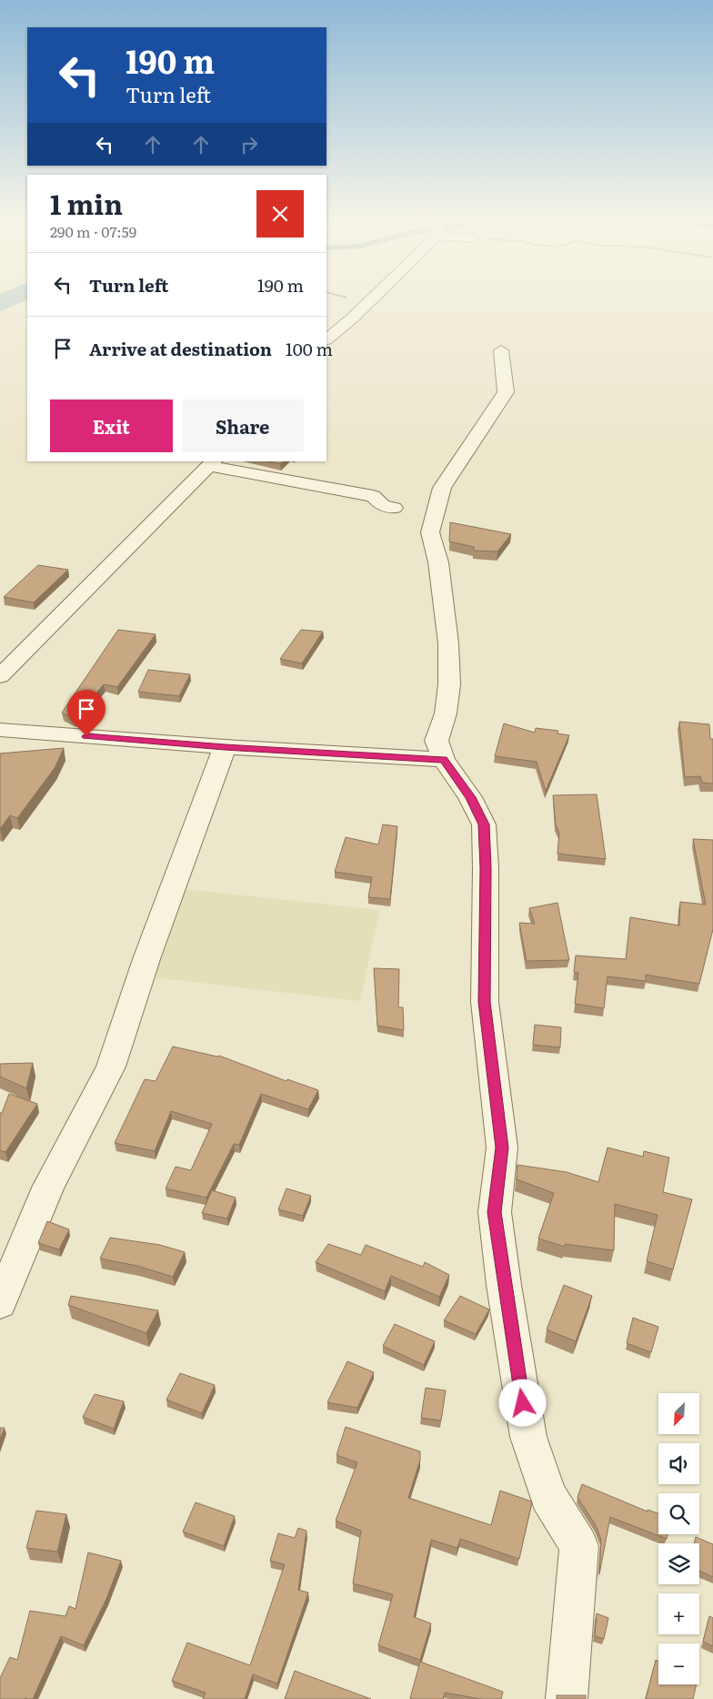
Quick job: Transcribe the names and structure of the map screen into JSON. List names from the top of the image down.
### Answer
{
  "north": "bottom left",
  "page": {
    "turn": ["190 m", "Turn left"],
    "heading": ["1 min", "290 m · 07:59"],
    "list": [
      {
        "name": "Turn left",
        "value": "190 m"
      },
      {
        "name": "Arrive at destination",
        "value": "100 m"
      }
    ],
    "buttons": ["Exit", "Share"],
    "map_buttons": ["+", "−"]
  }
}
